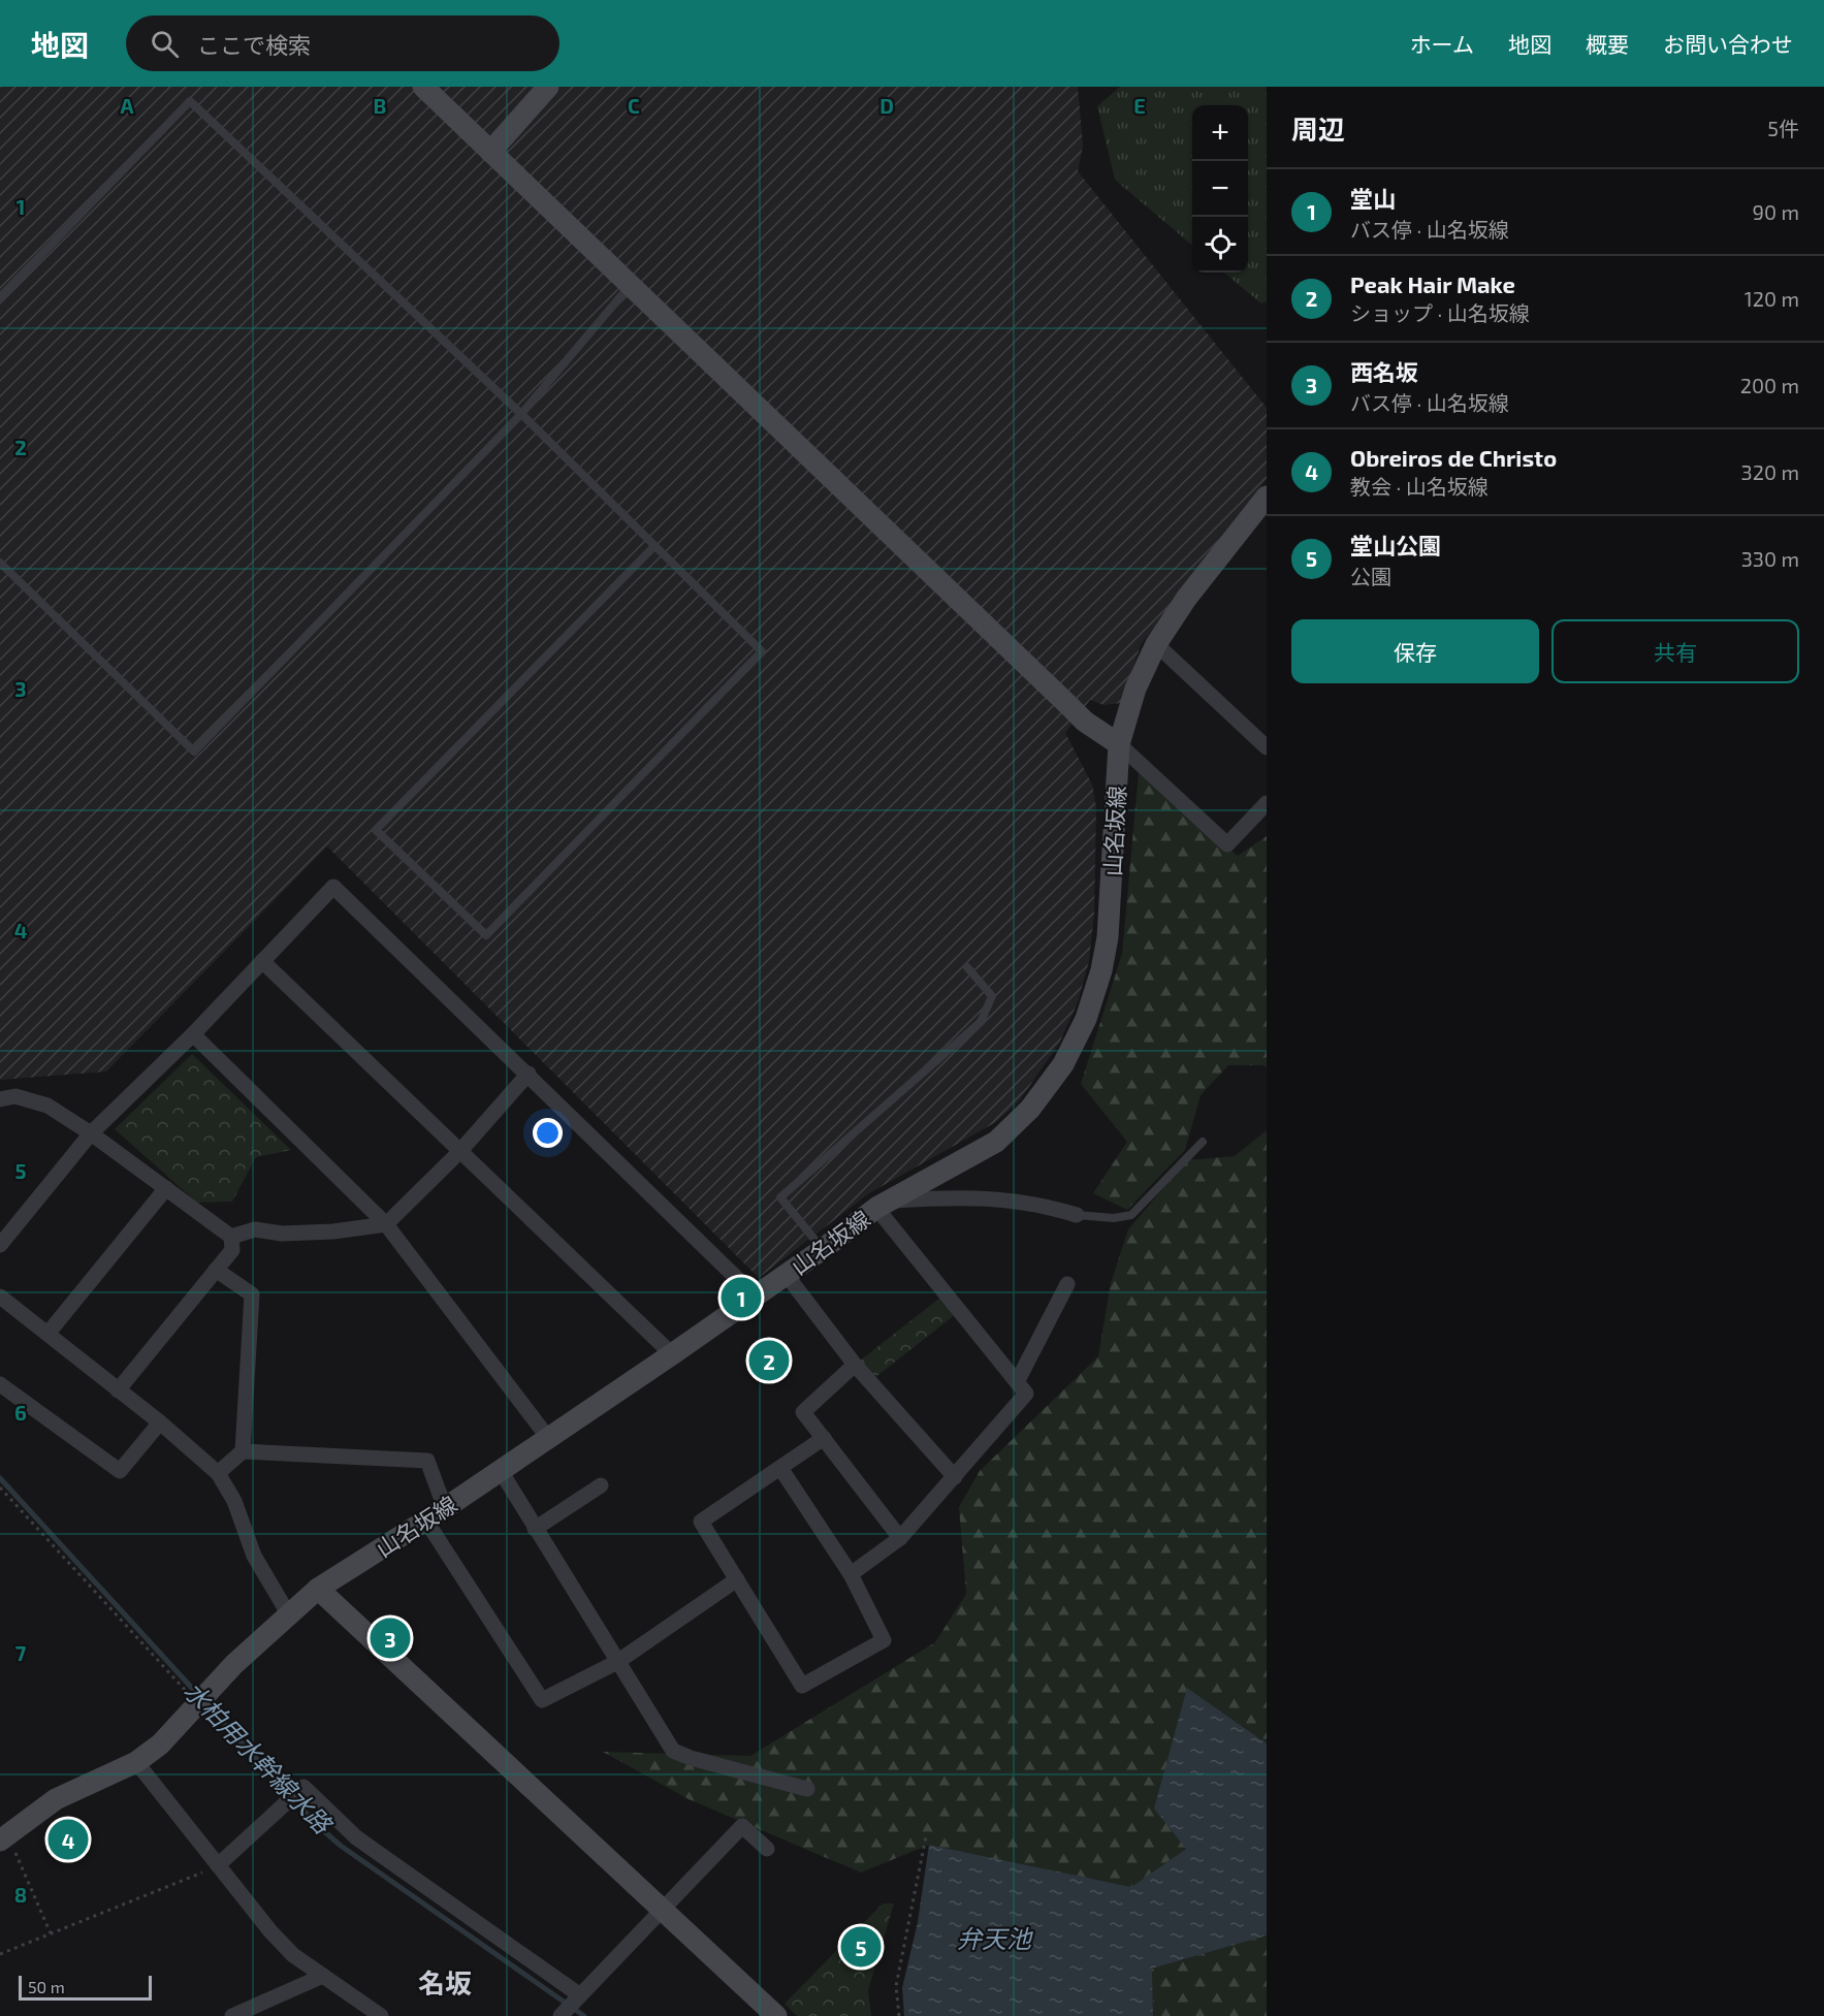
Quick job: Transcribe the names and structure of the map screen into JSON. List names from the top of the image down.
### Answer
{
  "streets": {
    "main road": ["山名坂線"]
  },
  "districts": ["名坂"],
  "water": ["水柏用水幹線水路", "弁天池"],
  "scale_bar": "50 m",
  "page": {
    "header": "地図",
    "search": "ここで検索",
    "nav": [
      "ホーム",
      "地図",
      "概要",
      "お問い合わせ"
    ],
    "heading": ["周辺", "5件"],
    "map_buttons": ["+", "−"],
    "list": [
      {
        "mark": "1",
        "name": "堂山",
        "note": "バス停 · 山名坂線",
        "value": "90 m"
      },
      {
        "mark": "2",
        "name": "Peak Hair Make",
        "note": "ショップ · 山名坂線",
        "value": "120 m"
      },
      {
        "mark": "3",
        "name": "西名坂",
        "note": "バス停 · 山名坂線",
        "value": "200 m"
      },
      {
        "mark": "4",
        "name": "Obreiros de Christo",
        "note": "教会 · 山名坂線",
        "value": "320 m"
      },
      {
        "mark": "5",
        "name": "堂山公園",
        "note": "公園",
        "value": "330 m"
      }
    ],
    "buttons": ["保存", "共有"],
    "pins": [
      "1",
      "2",
      "3",
      "4",
      "5"
    ],
    "scale": "50 m"
  },
  "grid": {
    "columns": [
      "A",
      "B",
      "C",
      "D",
      "E"
    ],
    "rows": [
      "1",
      "2",
      "3",
      "4",
      "5",
      "6",
      "7",
      "8"
    ]
  }
}
